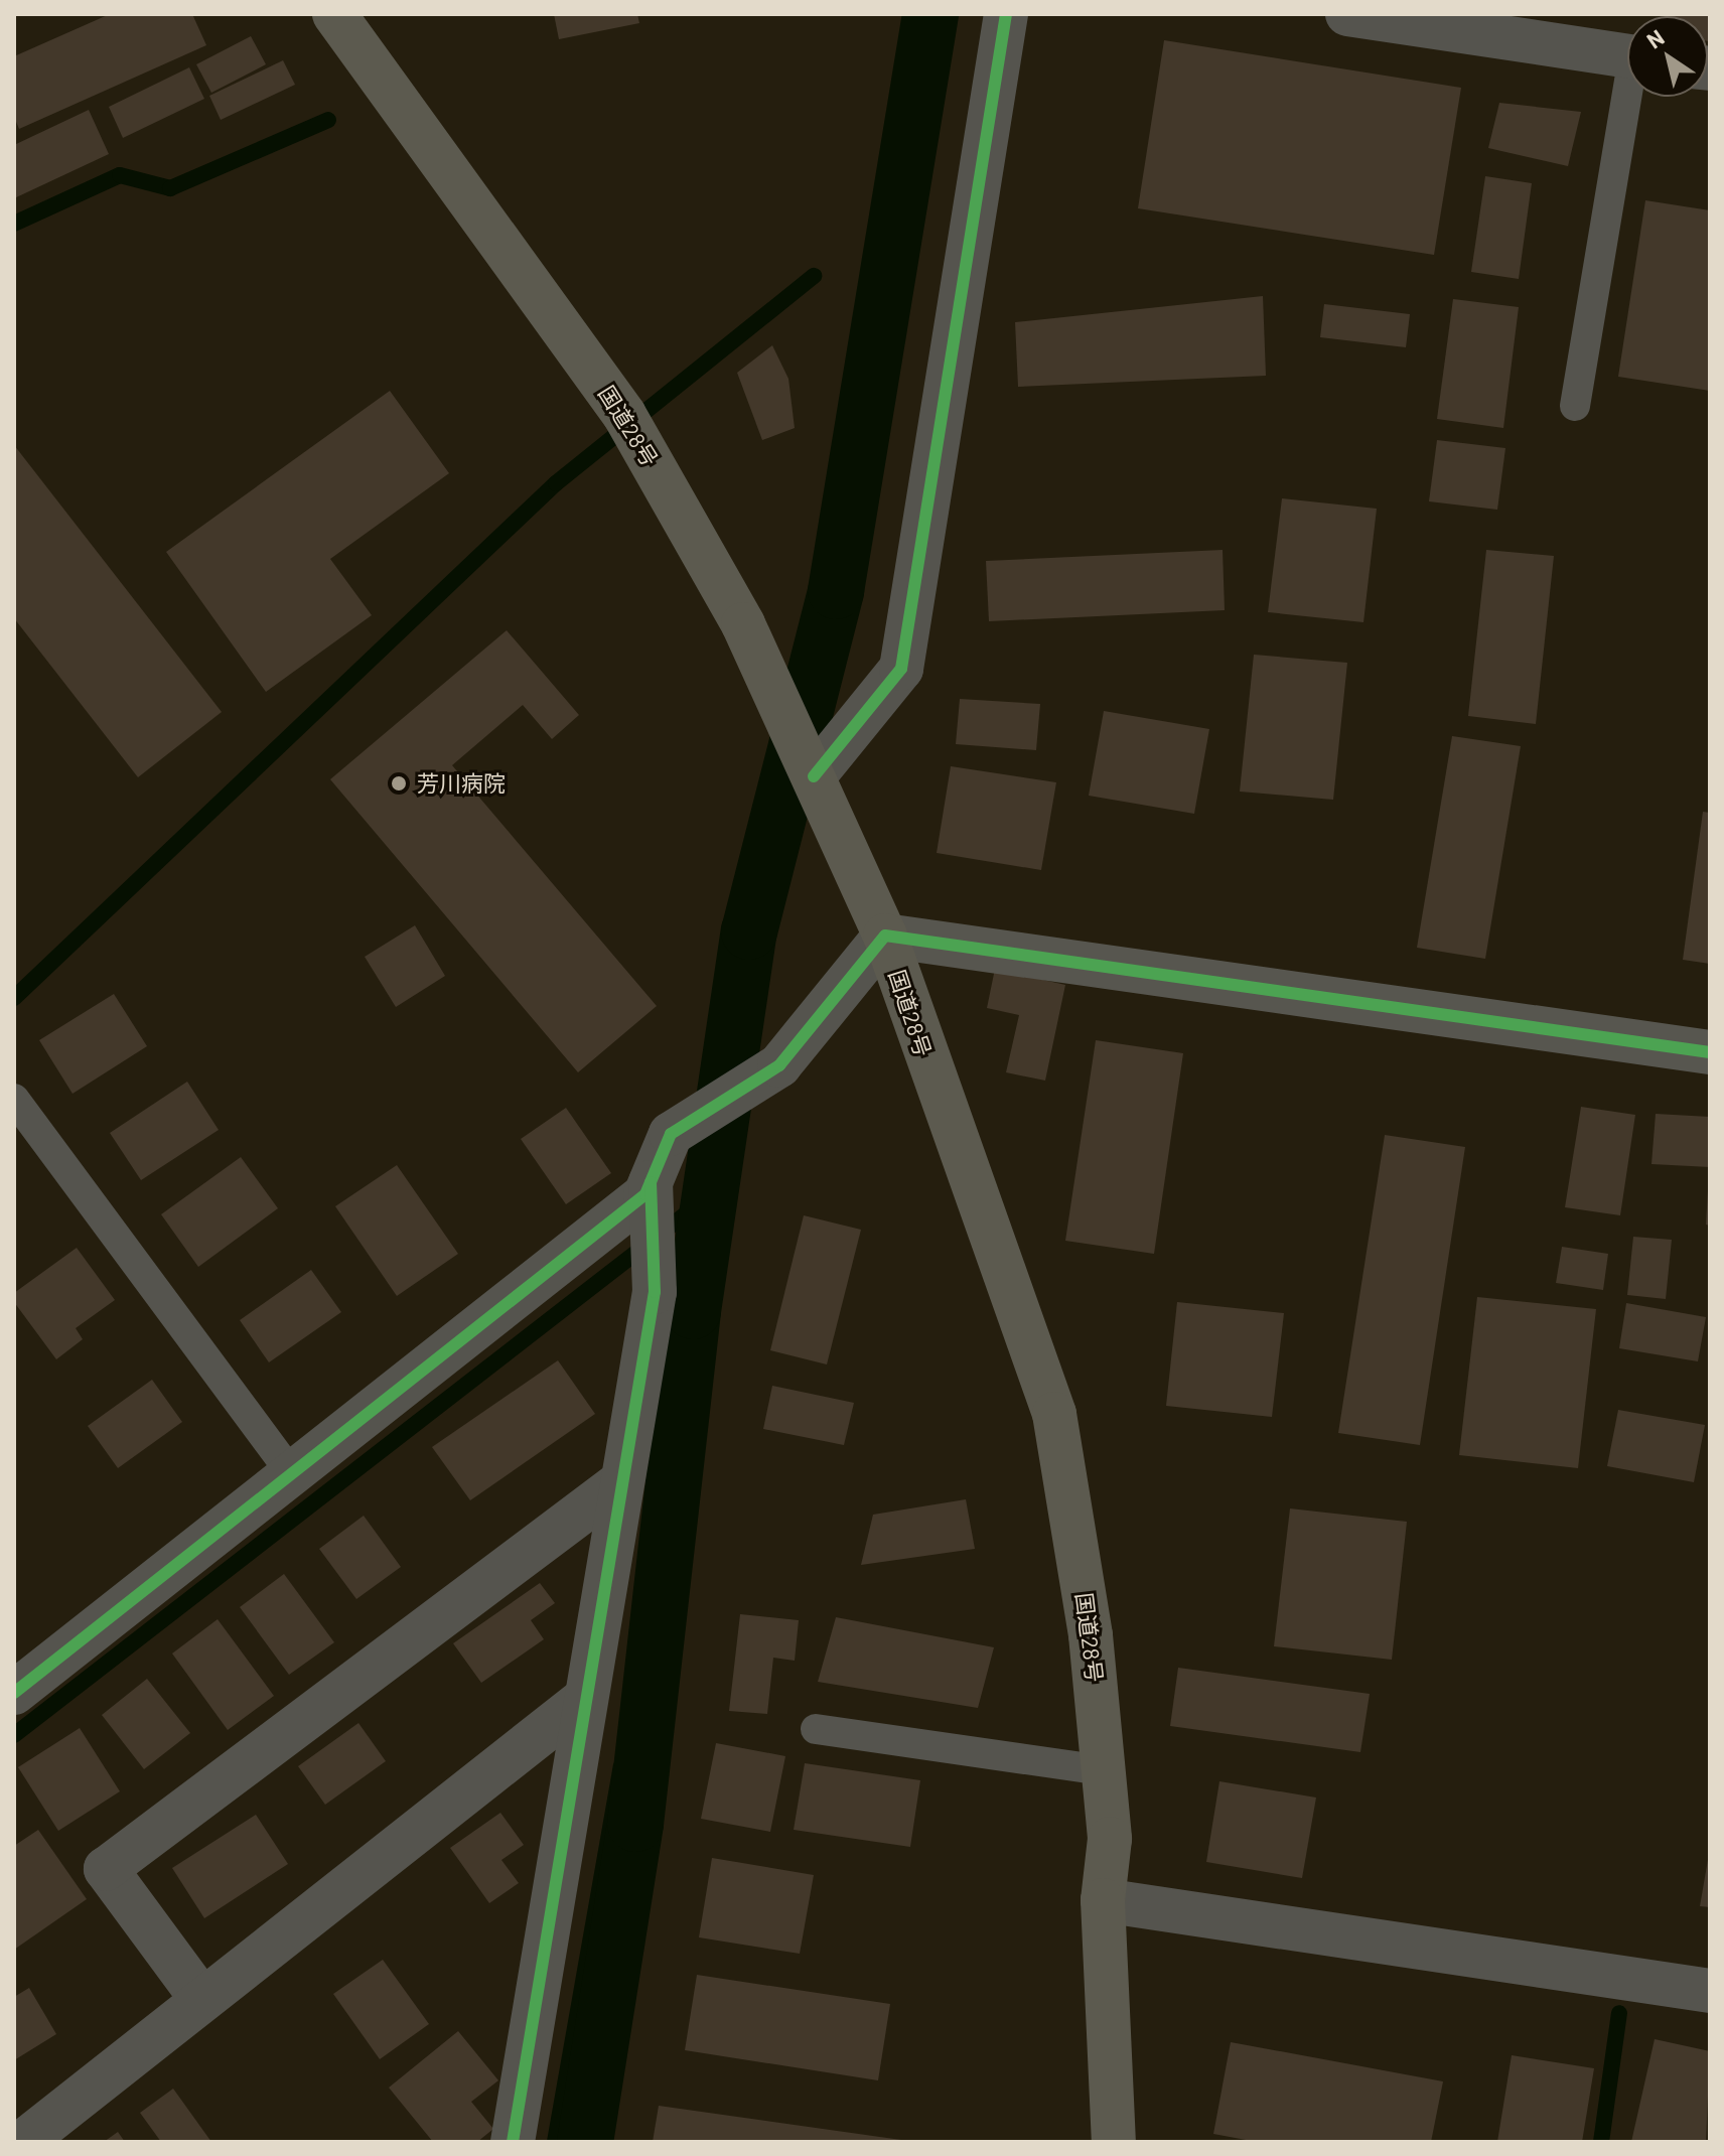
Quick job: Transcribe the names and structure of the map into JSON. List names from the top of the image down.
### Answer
{
  "streets": {
    "highway": ["国道28号"]
  },
  "places": ["芳川病院"],
  "north": "top left"
}
